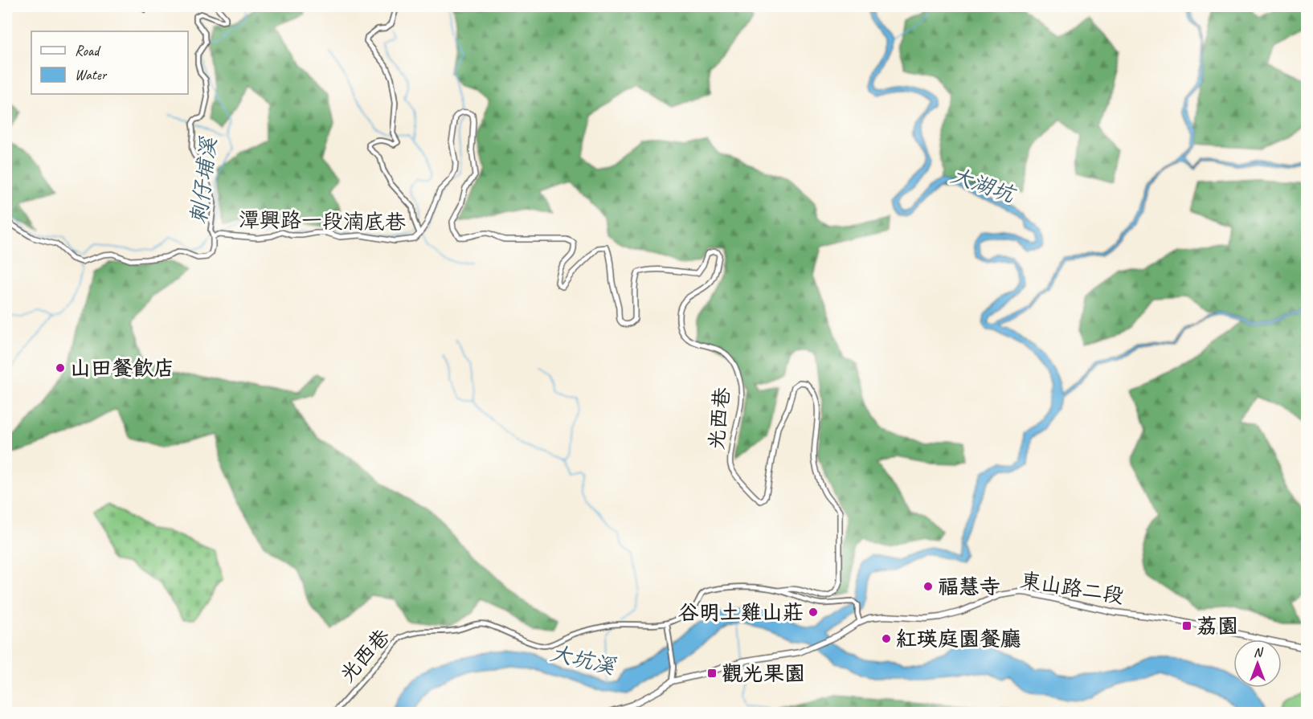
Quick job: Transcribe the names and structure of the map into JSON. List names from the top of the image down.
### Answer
{
  "streets": {
    "main road": ["東山路二段"],
    "street": ["潭興路一段湳底巷", "光西巷"]
  },
  "crossings": [
    ["潭興路一段湳底巷", "光西巷"],
    ["光西巷", "東山路二段"]
  ],
  "water": ["刺仔埔溪", "大湖坑", "大坑溪"],
  "places": {
    "other": [
      "山田餐飲店",
      "福慧寺",
      "谷明土雞山莊",
      "紅瑛庭園餐廳"
    ],
    "transit": ["荔園", "觀光果園"]
  },
  "legend": ["Road", "Water"],
  "north": "top"
}
